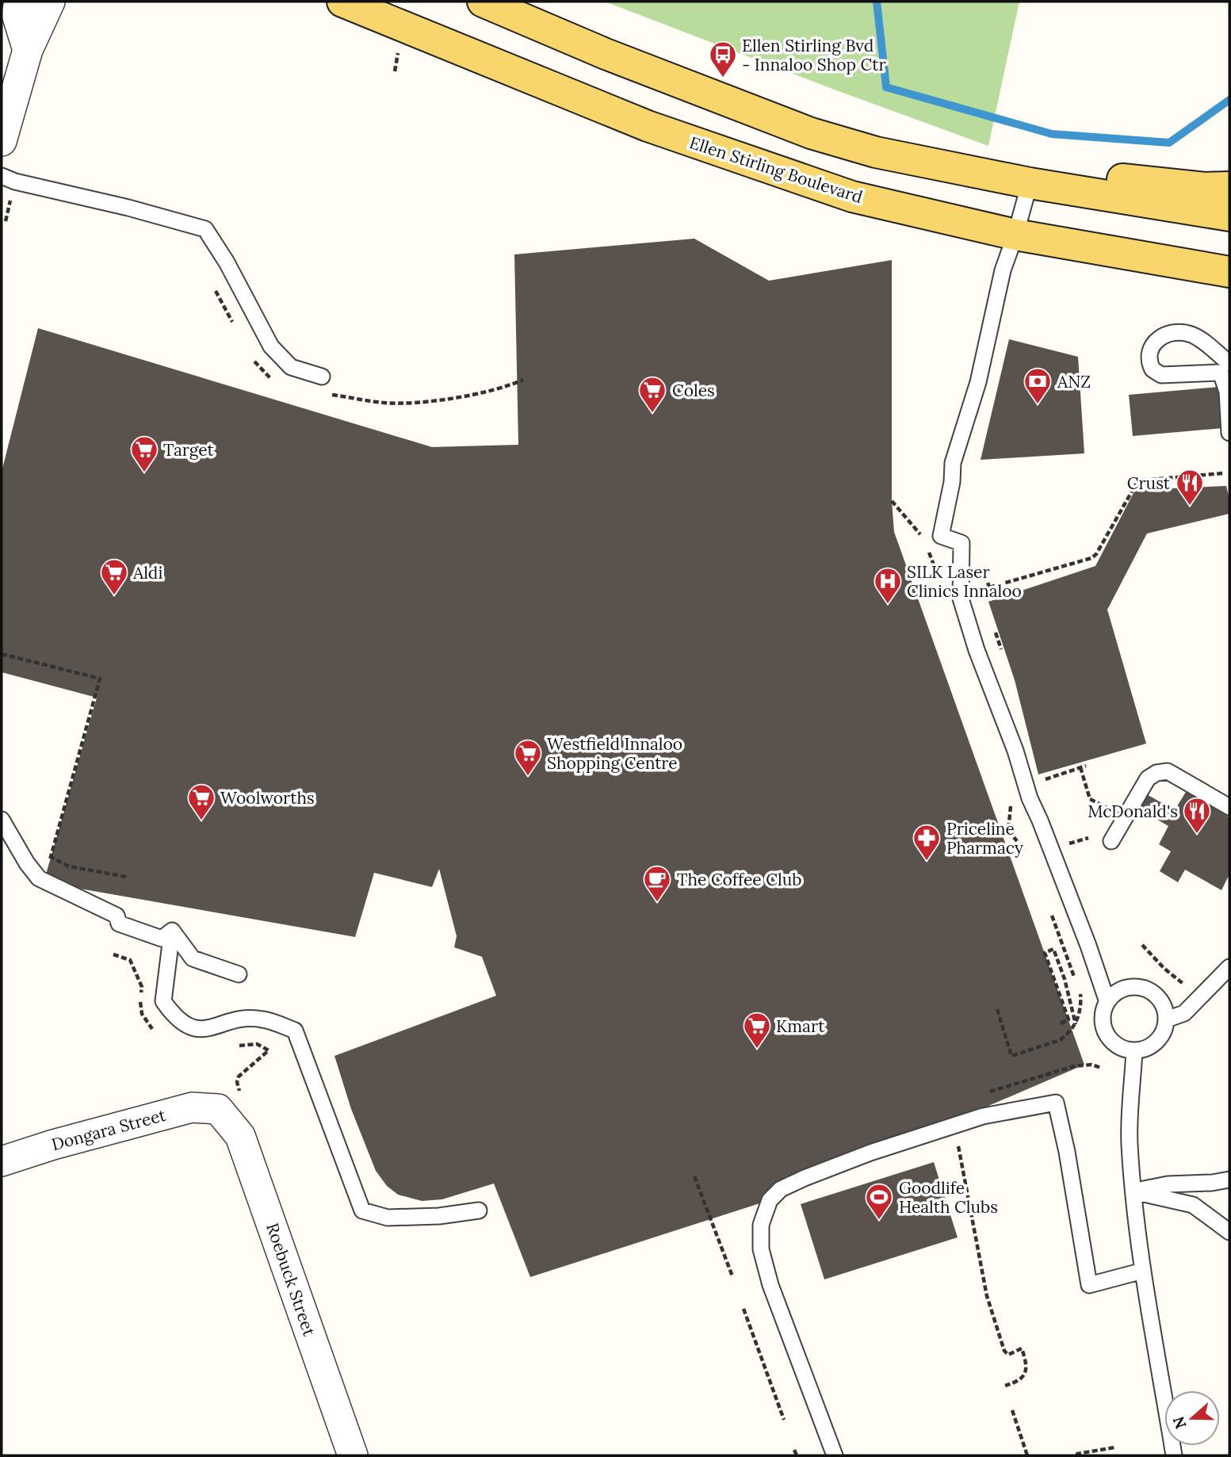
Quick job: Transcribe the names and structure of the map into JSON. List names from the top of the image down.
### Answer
{
  "streets": {
    "main road": ["Ellen Stirling Boulevard"],
    "street": ["Dongara Street", "Roebuck Street"]
  },
  "crossings": [
    ["Dongara Street", "Roebuck Street"]
  ],
  "places": {
    "bus stop": ["Ellen Stirling Bvd - Innaloo Shop Ctr"],
    "bank": ["ANZ"],
    "supermarket": [
      "Coles",
      "Target",
      "Aldi",
      "Westfield Innaloo Shopping Centre",
      "Woolworths",
      "Kmart"
    ],
    "restaurant": ["Crust", "McDonald's"],
    "hospital": ["SILK Laser Clinics Innaloo"],
    "pharmacy": ["Priceline Pharmacy"],
    "cafe": ["The Coffee Club"],
    "sports": ["Goodlife Health Clubs"]
  },
  "north": "left"
}
